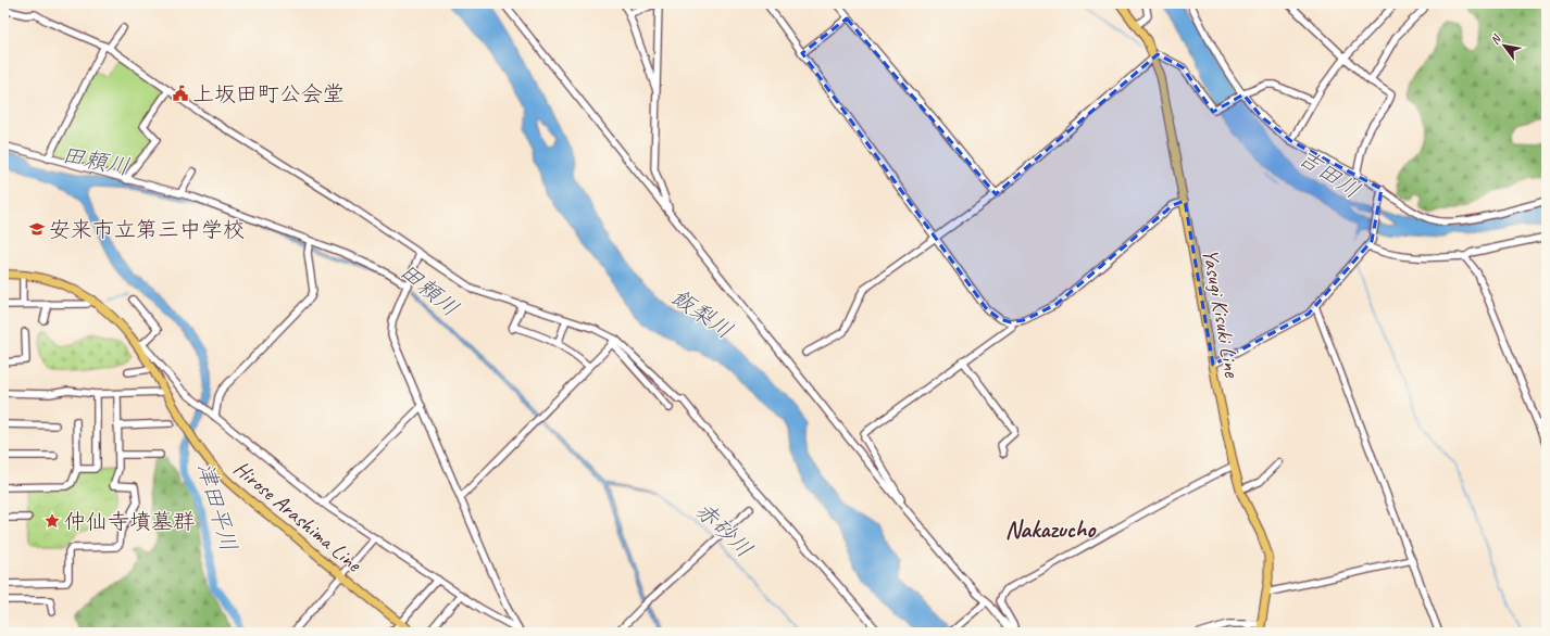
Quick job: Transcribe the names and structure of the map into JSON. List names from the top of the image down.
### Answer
{
  "streets": {
    "main road": ["Yasugi Kisuki Line", "Hirose Arashima Line"]
  },
  "districts": ["Nakazucho"],
  "water": [
    "田頼川",
    "吉田川",
    "飯梨川",
    "津田平川",
    "赤砂川"
  ],
  "places": {
    "public building": ["上坂田町公会堂"],
    "school or university": ["安来市立第三中学校"],
    "place": ["仲仙寺墳墓群"]
  },
  "north": "top left"
}
